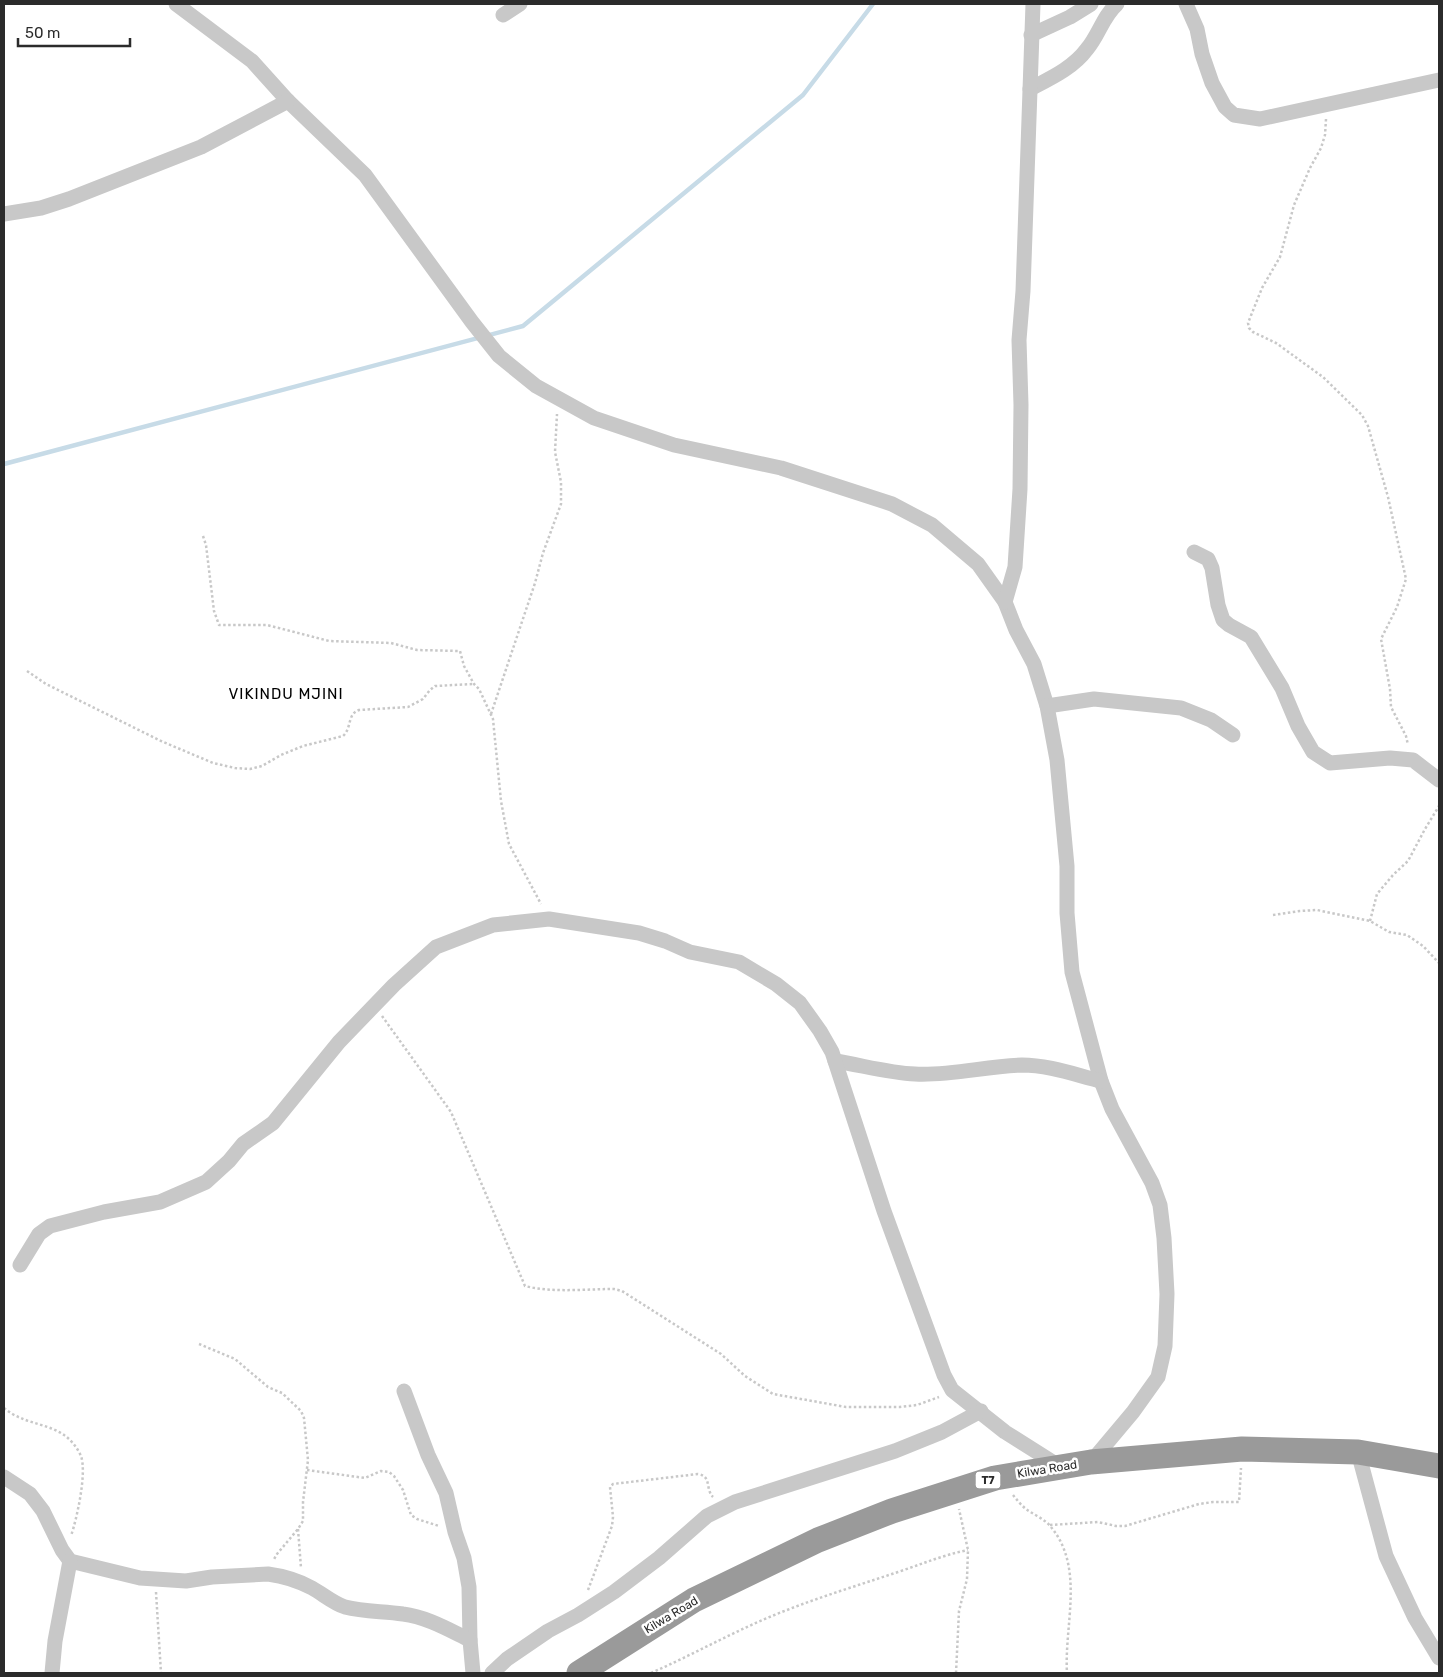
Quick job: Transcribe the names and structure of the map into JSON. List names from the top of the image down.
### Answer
{
  "streets": {
    "highway": ["Kilwa Road", "T7"]
  },
  "districts": ["VIKINDU MJINI"],
  "scale_bar": "50 m"
}
